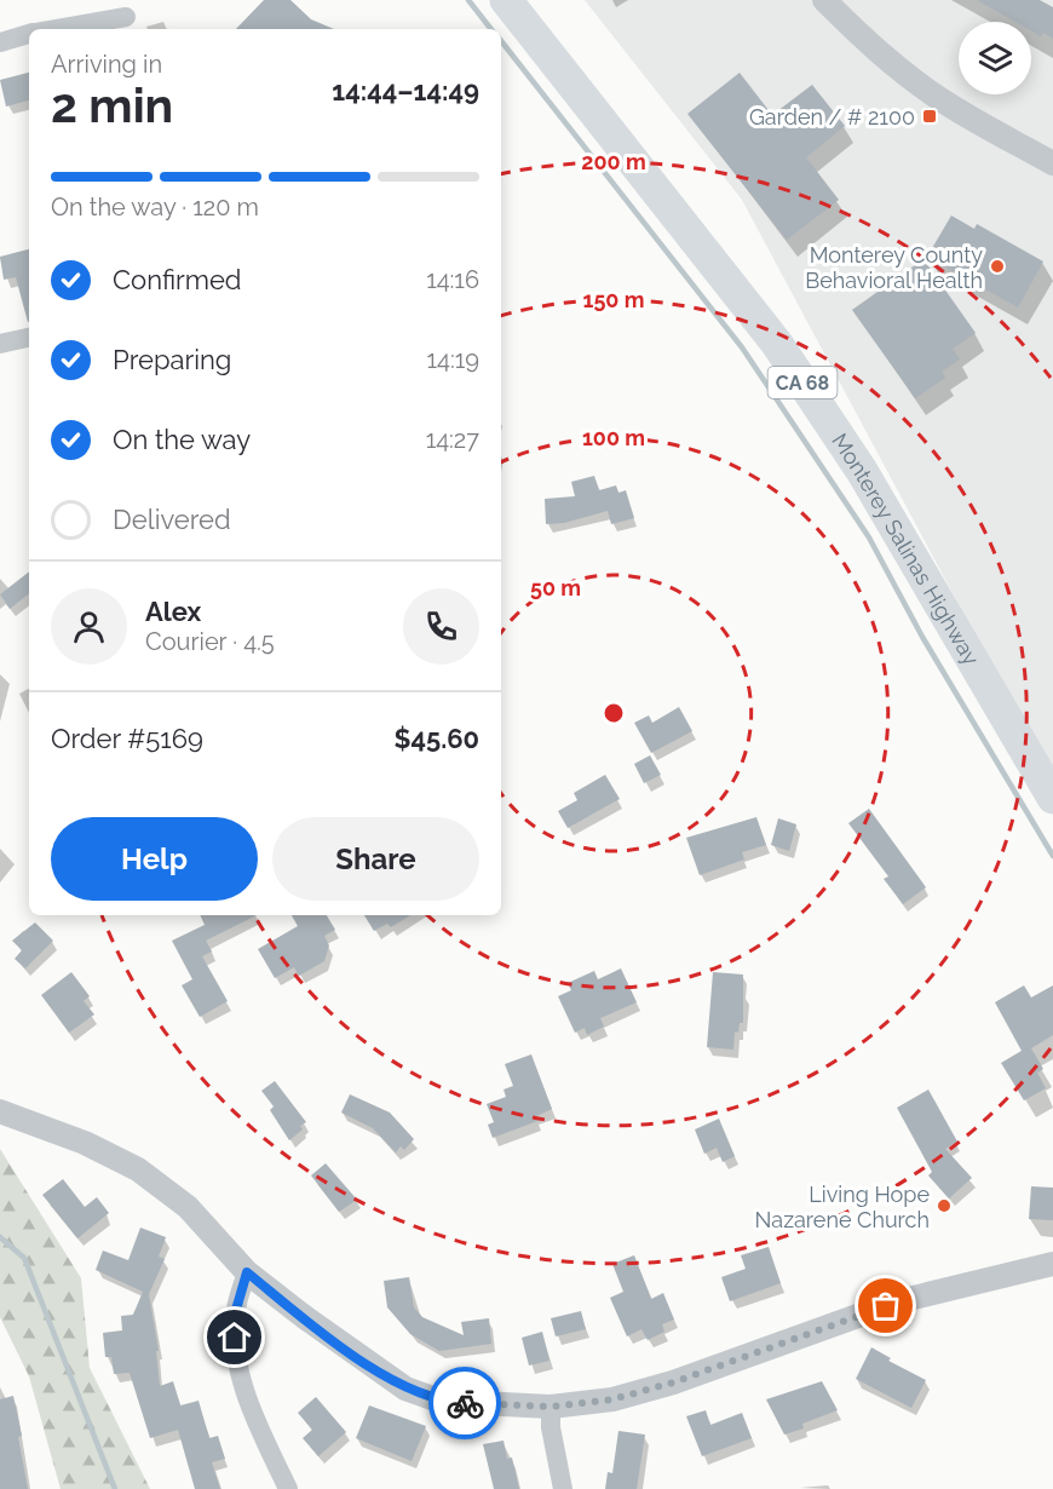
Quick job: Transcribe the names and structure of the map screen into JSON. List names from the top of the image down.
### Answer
{
  "streets": {
    "highway": ["CA 68", "Monterey Salinas Highway"]
  },
  "places": {
    "transit": ["Garden / # 2100"],
    "other": ["Monterey County Behavioral Health", "Living Hope Nazarene Church"]
  },
  "page": {
    "heading": ["2 min", "Arriving in", "14:44–14:49"],
    "panel": [
      "Alex",
      "Courier · 4.5",
      "Order #5169",
      "$45.60"
    ],
    "bar": "On the way · 120 m",
    "list": [
      ["Confirmed", "14:16"],
      ["Preparing", "14:19"],
      ["On the way", "14:27"],
      "Delivered"
    ],
    "buttons": ["Help", "Share"]
  },
  "rings": [
    "200 m",
    "150 m",
    "100 m",
    "50 m"
  ]
}
